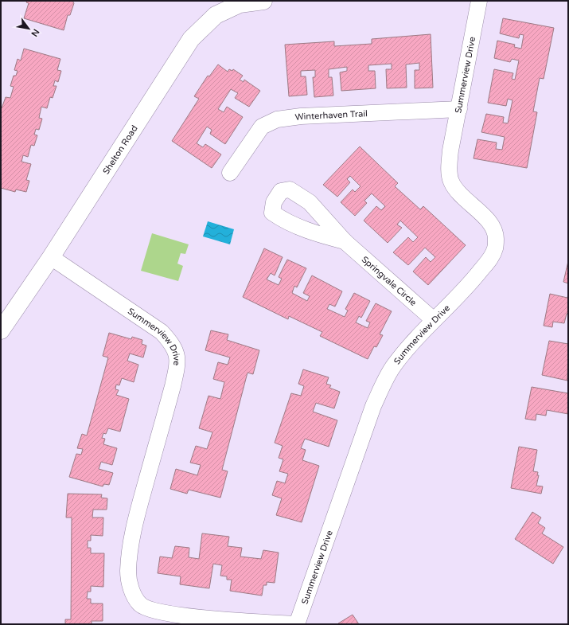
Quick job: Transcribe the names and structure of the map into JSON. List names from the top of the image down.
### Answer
{
  "streets": {
    "street": [
      "Summerview Drive",
      "Winterhaven Trail",
      "Shelton Road",
      "Springvale Circle"
    ]
  },
  "crossings": [
    ["Summerview Drive", "Winterhaven Trail"],
    ["Summerview Drive", "Shelton Road"],
    ["Summerview Drive", "Springvale Circle"]
  ],
  "north": "bottom right"
}
